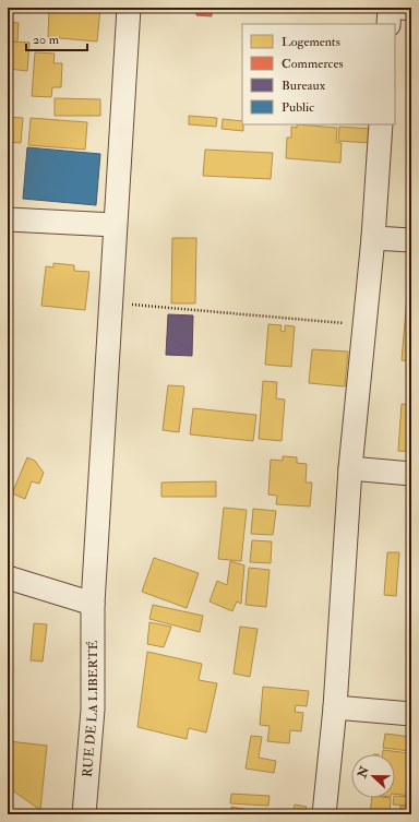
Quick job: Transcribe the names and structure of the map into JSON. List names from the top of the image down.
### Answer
{
  "streets": {
    "street": ["RUE DE LA LIBERTÉ"]
  },
  "legend": [
    "Logements",
    "Commerces",
    "Bureaux",
    "Public"
  ],
  "scale_bar": "20 m",
  "north": "left"
}
